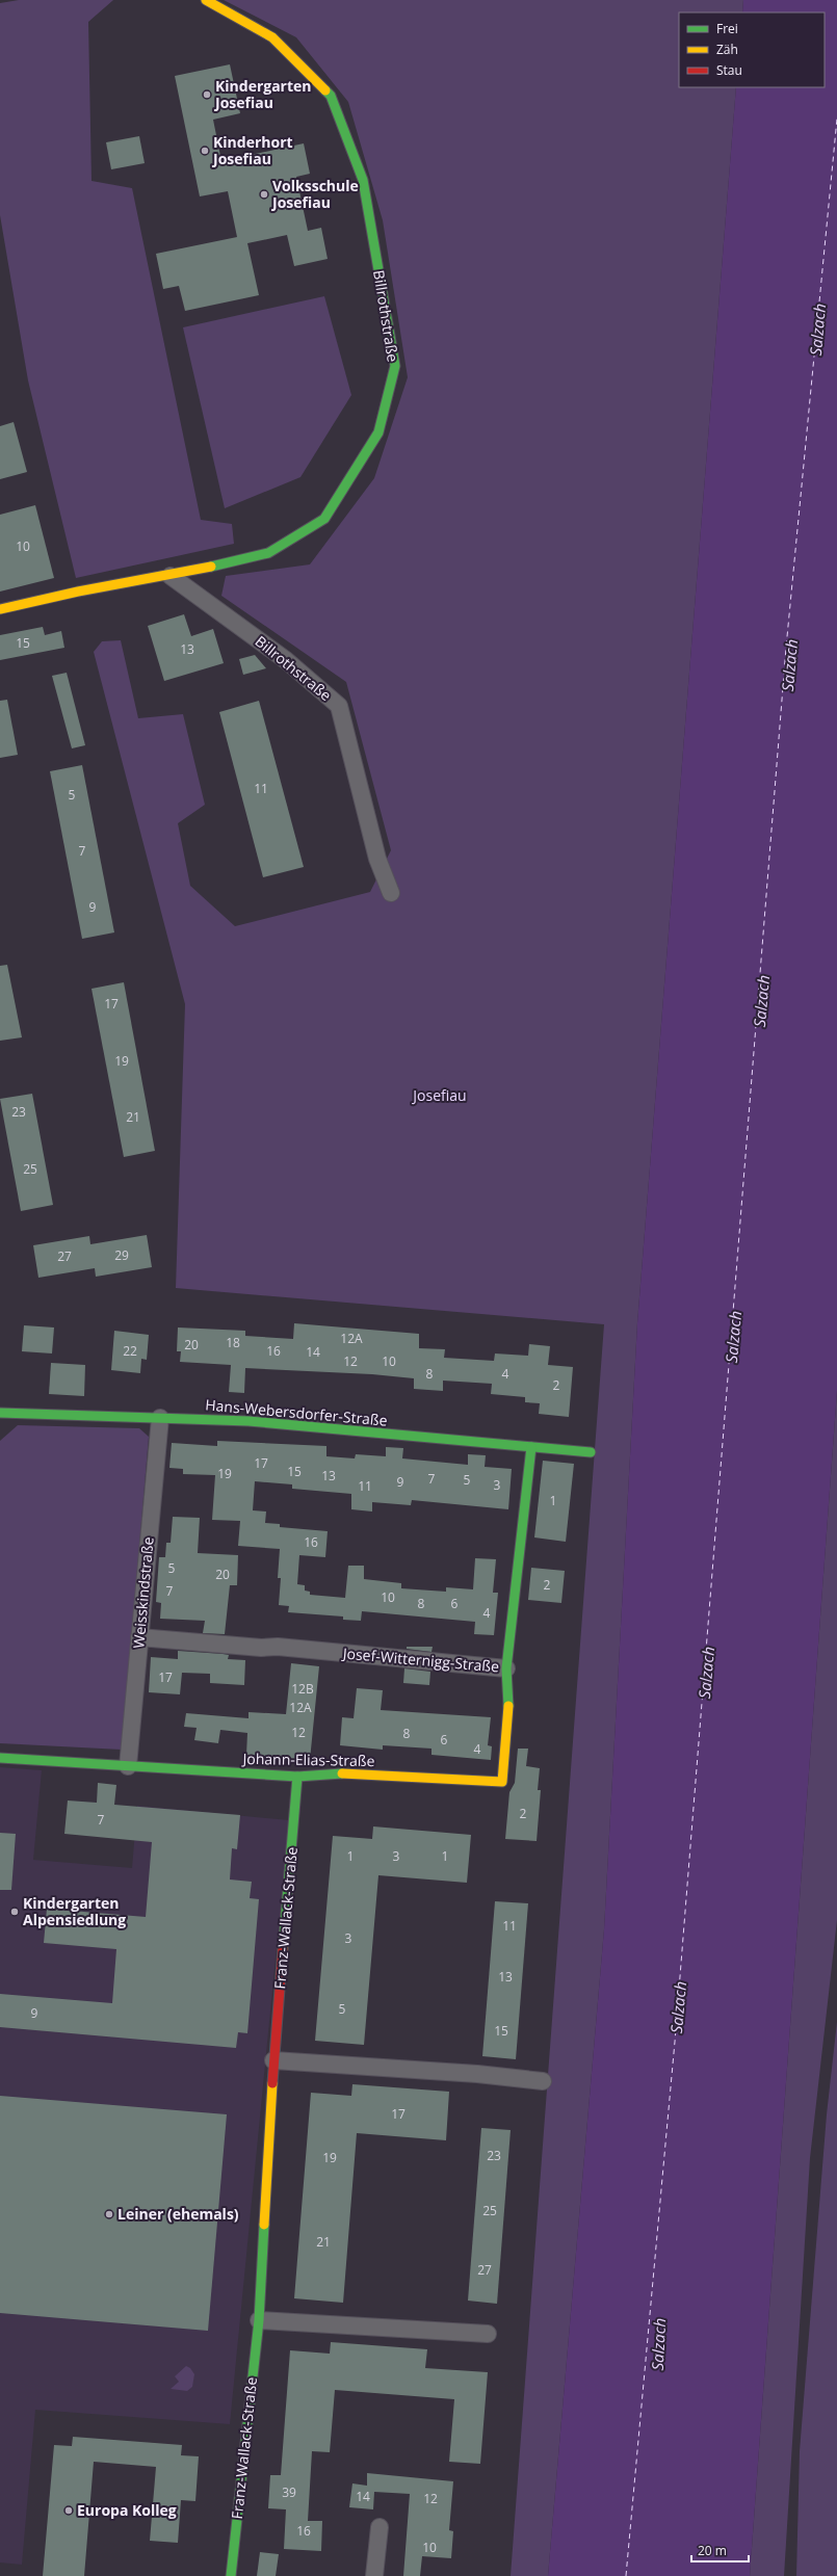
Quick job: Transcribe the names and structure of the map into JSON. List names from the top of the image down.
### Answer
{
  "streets": {
    "street": [
      "Billrothstraße",
      "Hans-Webersdorfer-Straße",
      "Weisskindstraße",
      "Josef-Witternigg-Straße",
      "Johann-Elias-Straße",
      "Franz-Wallack-Straße"
    ]
  },
  "crossings": [
    ["Hans-Webersdorfer-Straße", "Weisskindstraße"],
    ["Hans-Webersdorfer-Straße", "Josef-Witternigg-Straße"],
    ["Weisskindstraße", "Josef-Witternigg-Straße"],
    ["Weisskindstraße", "Johann-Elias-Straße"],
    ["Josef-Witternigg-Straße", "Johann-Elias-Straße"],
    ["Johann-Elias-Straße", "Franz-Wallack-Straße"]
  ],
  "water": ["Salzach"],
  "parks": ["Josefiau"],
  "places": [
    "Kindergarten Josefiau",
    "Kinderhort Josefiau",
    "Volksschule Josefiau",
    "Kindergarten Alpensiedlung",
    "Leiner (ehemals)",
    "Europa Kolleg"
  ],
  "house_numbers": [
    "10",
    "15",
    "13",
    "11",
    "5",
    "7",
    "9",
    "17",
    "19",
    "23",
    "21",
    "25",
    "29",
    "27",
    "12A",
    "18",
    "20",
    "22",
    "16",
    "14",
    "12",
    "10",
    "8",
    "4",
    "2",
    "17",
    "15",
    "19",
    "13",
    "7",
    "5",
    "9",
    "3",
    "11",
    "1",
    "16",
    "5",
    "20",
    "2",
    "7",
    "10",
    "8",
    "6",
    "4",
    "17",
    "12B",
    "12A",
    "12",
    "8",
    "6",
    "4",
    "2",
    "7",
    "1",
    "3",
    "1",
    "11",
    "3",
    "13",
    "5",
    "9",
    "15",
    "17",
    "23",
    "19",
    "25",
    "21",
    "27",
    "39",
    "14",
    "12",
    "16",
    "10"
  ],
  "legend": ["Frei", "Zäh", "Stau"],
  "scale_bar": "20 m"
}
